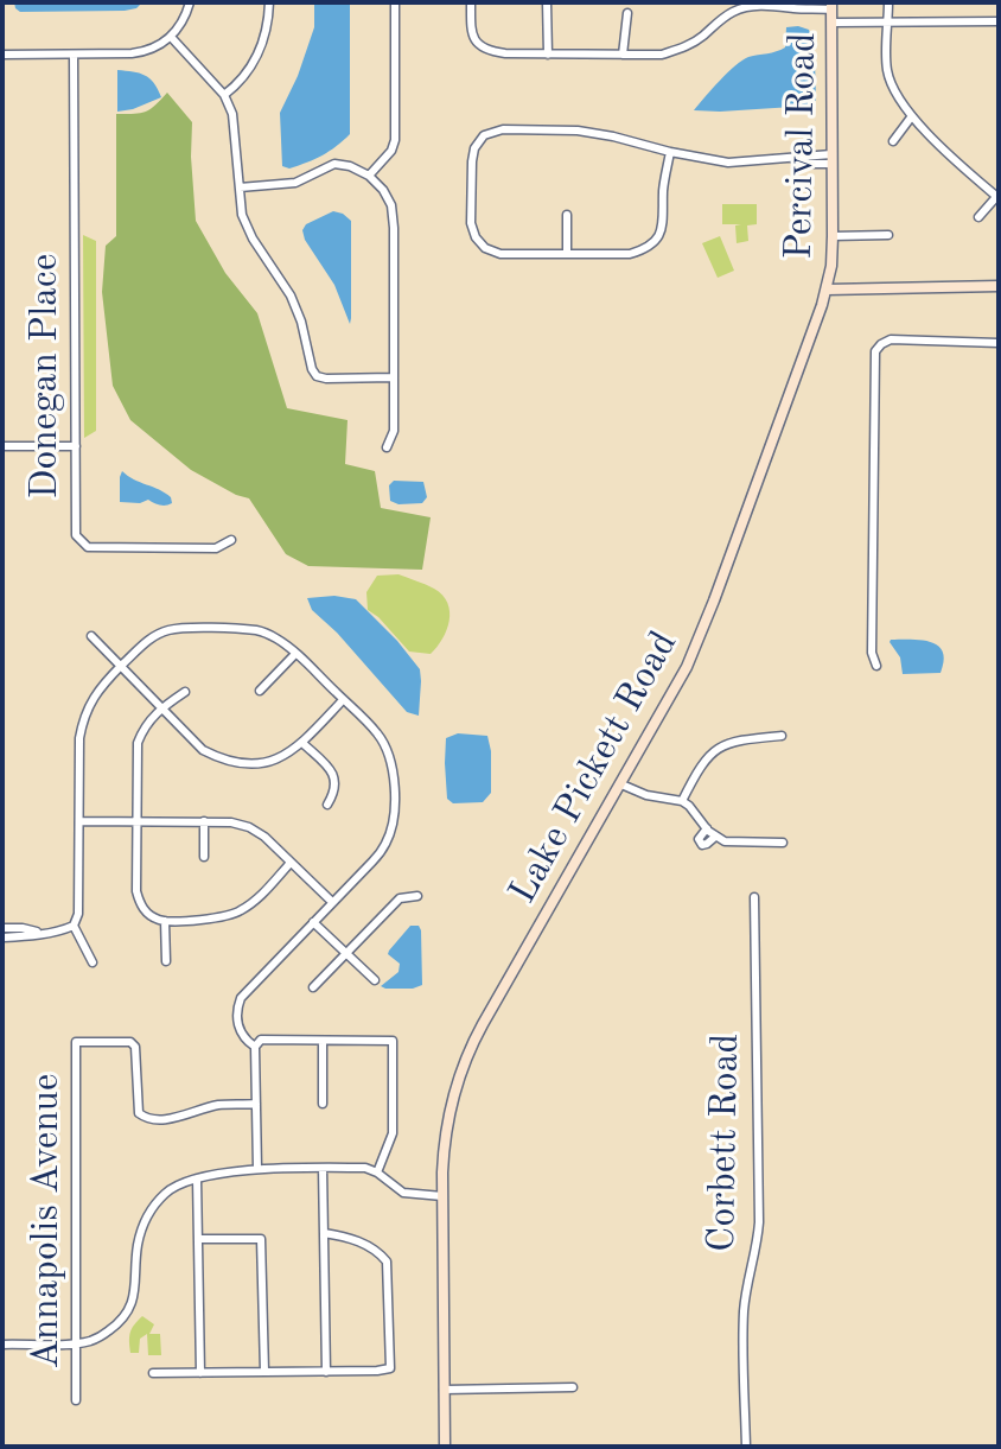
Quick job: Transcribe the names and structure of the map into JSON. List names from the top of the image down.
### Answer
{
  "streets": {
    "main road": ["Percival Road", "Lake Pickett Road"],
    "street": ["Donegan Place", "Corbett Road", "Annapolis Avenue"]
  },
  "crossings": [
    ["Percival Road", "Lake Pickett Road"]
  ]
}
